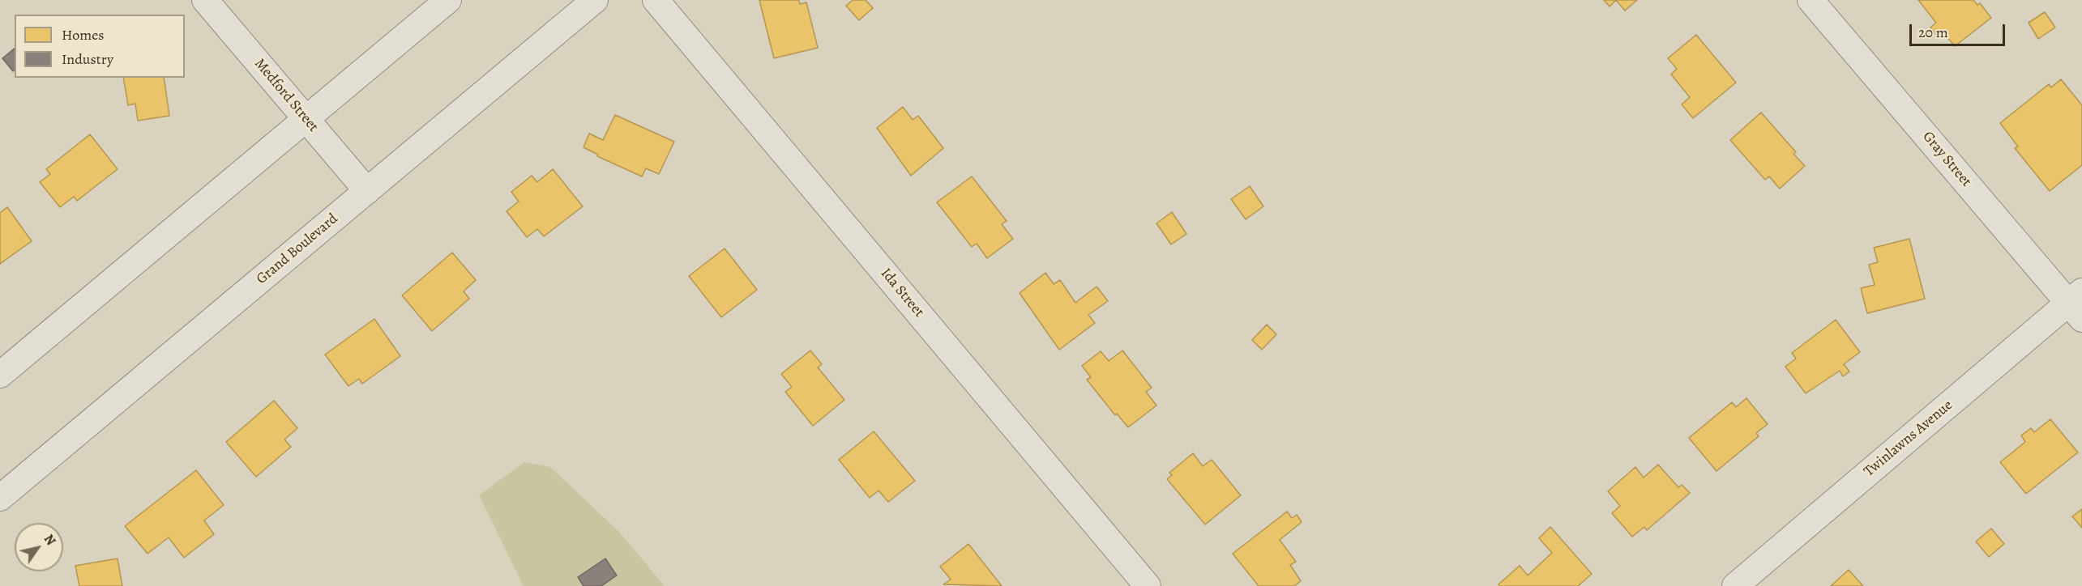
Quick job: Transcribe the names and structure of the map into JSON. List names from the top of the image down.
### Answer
{
  "streets": {
    "street": [
      "Medford Street",
      "Gray Street",
      "Grand Boulevard",
      "Ida Street",
      "Twinlawns Avenue"
    ]
  },
  "crossings": [
    ["Medford Street", "Grand Boulevard"],
    ["Gray Street", "Twinlawns Avenue"]
  ],
  "legend": ["Homes", "Industry"],
  "scale_bar": "20 m",
  "north": "top right"
}
